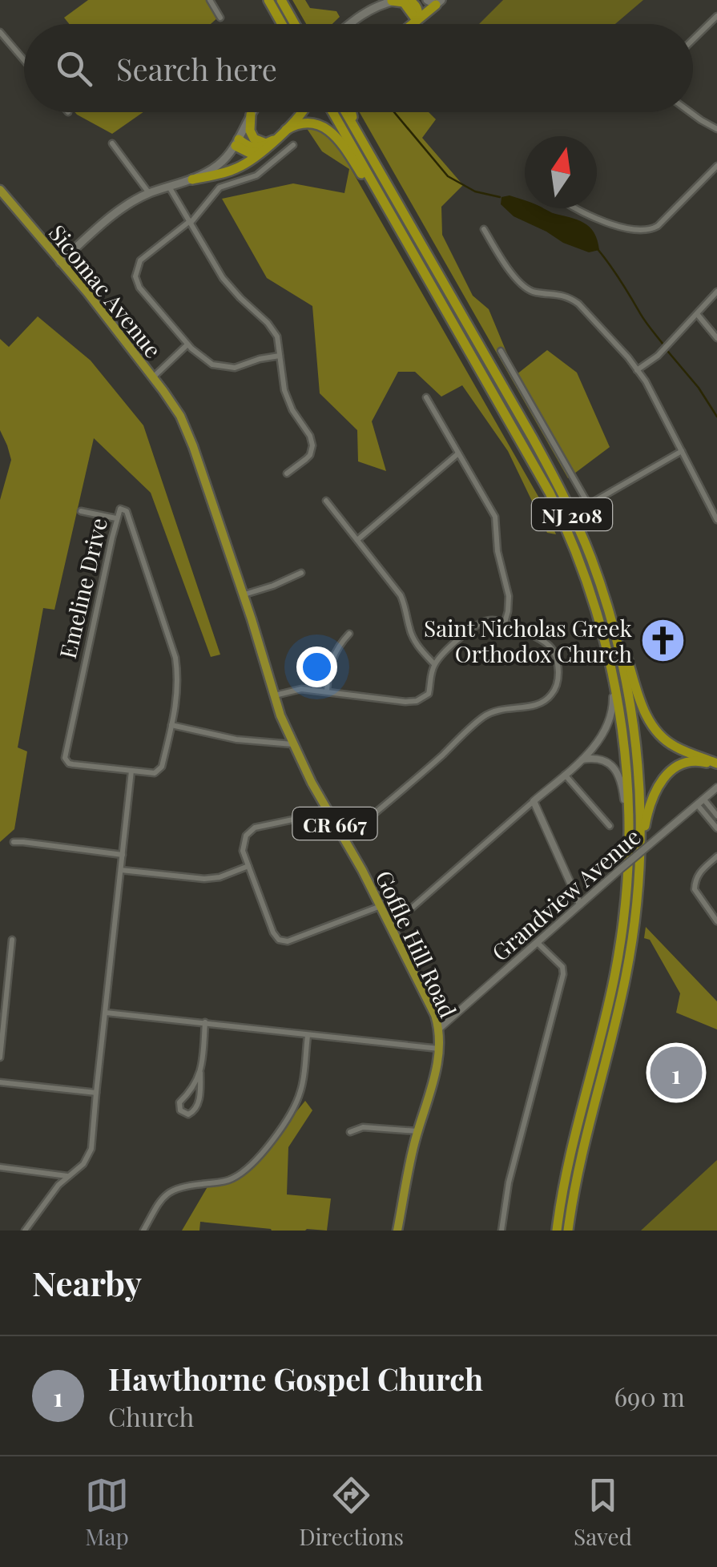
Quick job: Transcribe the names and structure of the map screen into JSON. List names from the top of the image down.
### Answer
{
  "streets": {
    "highway": ["NJ 208"],
    "main road": ["Sicomac Avenue", "CR 667", "Goffle Hill Road"],
    "street": ["Emeline Drive", "Grandview Avenue"]
  },
  "crossings": [
    ["Sicomac Avenue", "Goffle Hill Road"],
    ["Grandview Avenue", "Goffle Hill Road"]
  ],
  "places": {
    "church": ["Saint Nicholas Greek Orthodox Church"]
  },
  "north": "top",
  "page": {
    "search": "Search here",
    "pins": "1",
    "heading": "Nearby",
    "list": [
      {
        "mark": "1",
        "name": "Hawthorne Gospel Church",
        "note": "Church",
        "value": "690 m"
      }
    ],
    "nav": ["Map", "Directions", "Saved"]
  }
}
